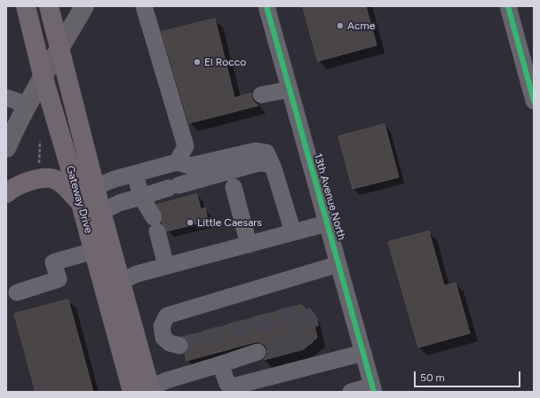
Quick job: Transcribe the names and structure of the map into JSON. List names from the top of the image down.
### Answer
{
  "streets": {
    "highway": ["Gateway Drive"],
    "street": ["13th Avenue North"]
  },
  "places": ["Acme", "El Rocco", "Little Caesars"],
  "scale_bar": "50 m"
}
